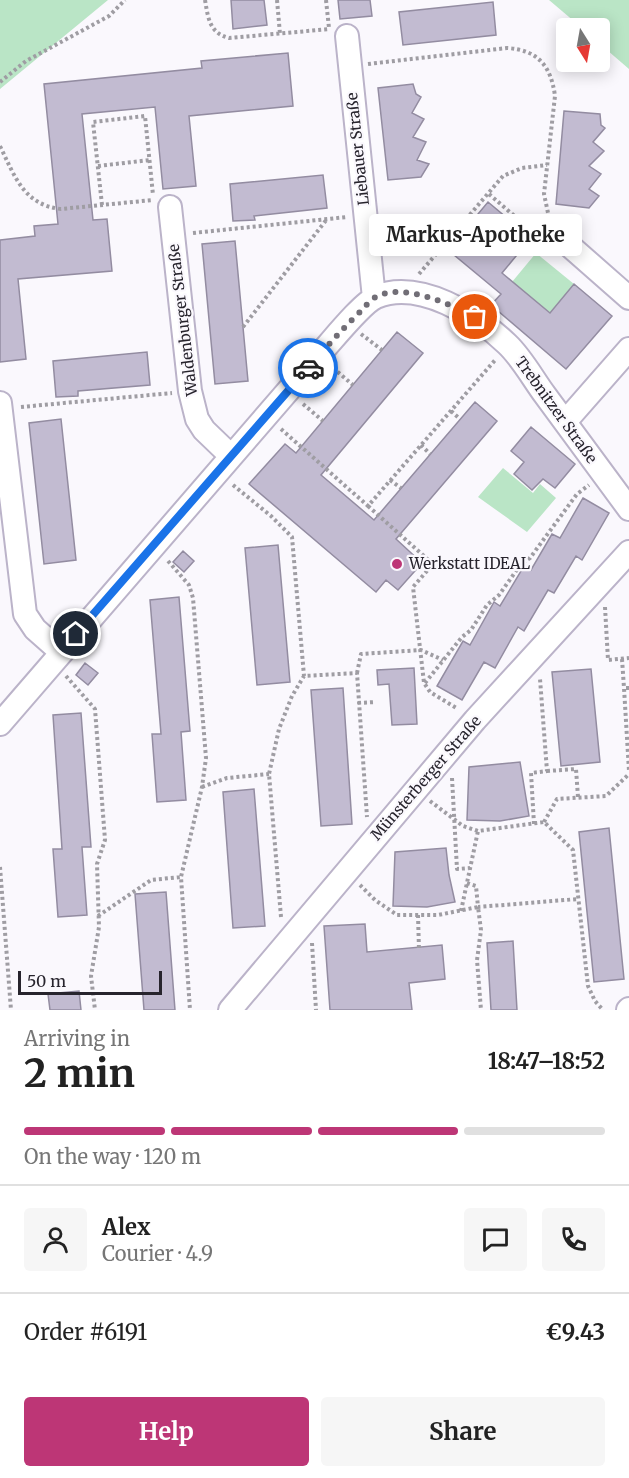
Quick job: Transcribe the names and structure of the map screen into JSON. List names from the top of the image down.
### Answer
{
  "streets": {
    "street": [
      "Liebauer Straße",
      "Waldenburger Straße",
      "Trebnitzer Straße",
      "Münsterberger Straße"
    ]
  },
  "crossings": [
    ["Liebauer Straße", "Trebnitzer Straße"]
  ],
  "places": ["Markus-Apotheke", "Werkstatt IDEAL"],
  "scale_bar": "50 m",
  "north": "bottom",
  "page": {
    "bubble": "Markus-Apotheke",
    "scale": "50 m",
    "heading": ["2 min", "Arriving in", "18:47–18:52"],
    "panel": [
      "Alex",
      "Courier · 4.9",
      "Order #6191",
      "€9.43"
    ],
    "bar": "On the way · 120 m",
    "buttons": ["Help", "Share"]
  }
}
